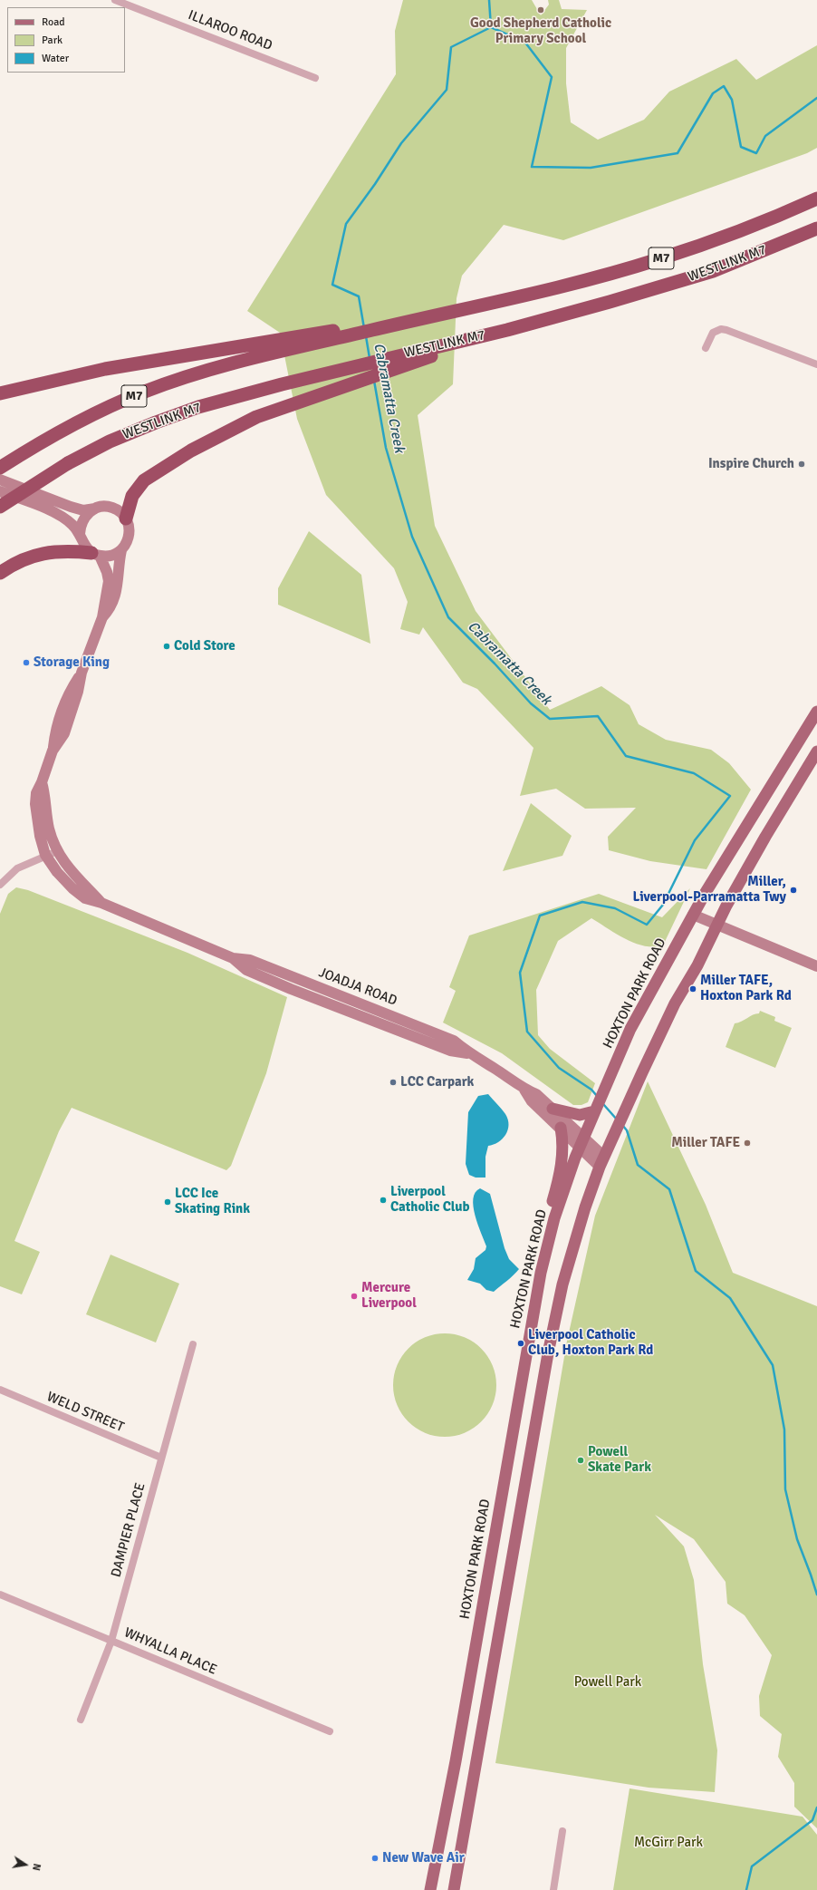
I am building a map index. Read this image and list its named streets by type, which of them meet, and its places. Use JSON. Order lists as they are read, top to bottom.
{
  "streets": {
    "highway": ["M7", "WESTLINK M7"],
    "main road": ["JOADJA ROAD", "HOXTON PARK ROAD"],
    "street": [
      "ILLAROO ROAD",
      "WELD STREET",
      "DAMPIER PLACE",
      "WHYALLA PLACE"
    ]
  },
  "crossings": [
    ["JOADJA ROAD", "HOXTON PARK ROAD"],
    ["WELD STREET", "DAMPIER PLACE"],
    ["DAMPIER PLACE", "WHYALLA PLACE"]
  ],
  "water": ["Cabramatta Creek"],
  "parks": ["Powell Park", "McGirr Park"],
  "places": [
    "Good Shepherd Catholic Primary School",
    "Inspire Church",
    "Cold Store",
    "Storage King",
    "Miller, Liverpool-Parramatta Twy",
    "Miller TAFE, Hoxton Park Rd",
    "LCC Carpark",
    "Miller TAFE",
    "Liverpool Catholic Club",
    "LCC Ice Skating Rink",
    "Mercure Liverpool",
    "Liverpool Catholic Club, Hoxton Park Rd",
    "Powell Skate Park",
    "New Wave Air"
  ],
  "legend": ["Road", "Park", "Water"],
  "north": "right"
}
